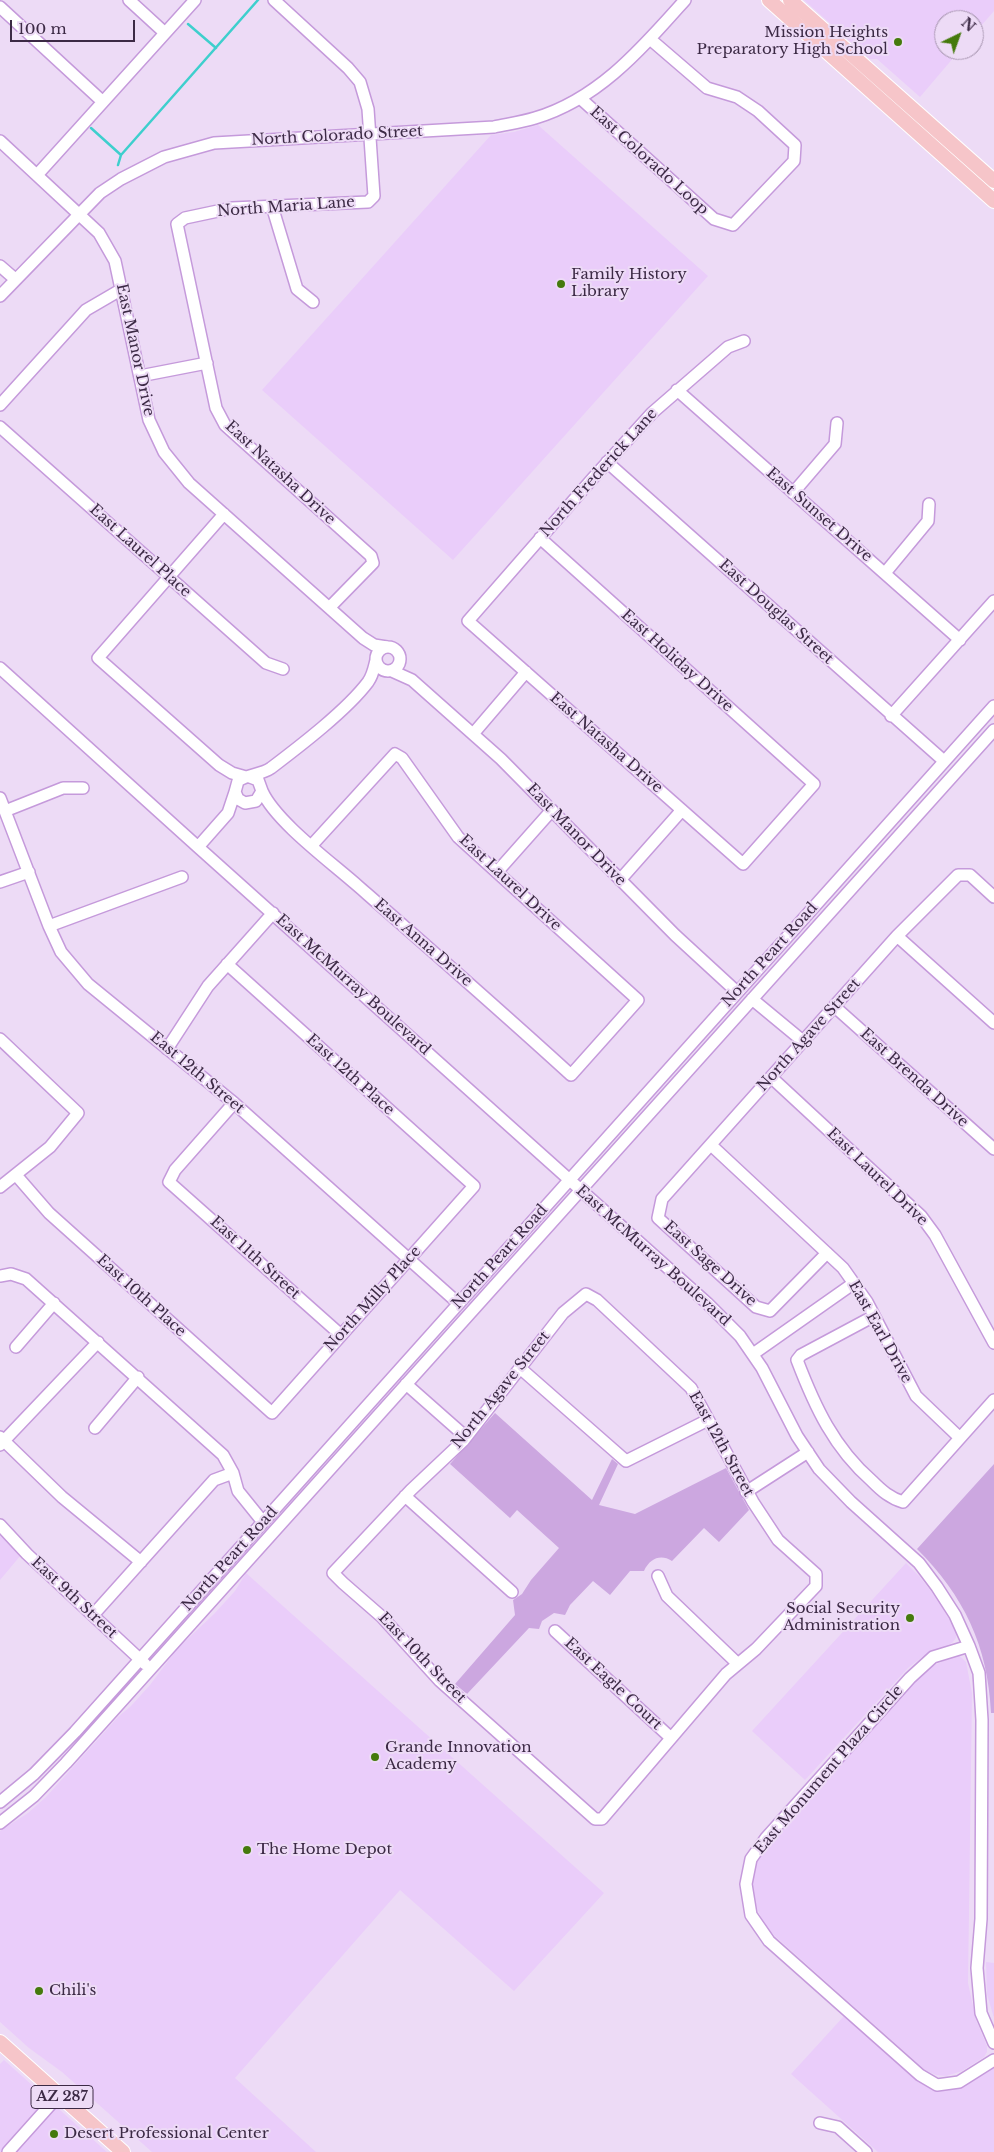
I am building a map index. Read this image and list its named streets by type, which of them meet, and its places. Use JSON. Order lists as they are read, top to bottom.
{
  "streets": {
    "main road": ["AZ 287"],
    "street": [
      "North Colorado Street",
      "East Colorado Loop",
      "North Maria Lane",
      "East Manor Drive",
      "East Natasha Drive",
      "North Frederick Lane",
      "East Sunset Drive",
      "East Laurel Place",
      "East Douglas Street",
      "East Holiday Drive",
      "East Laurel Drive",
      "East Anna Drive",
      "North Peart Road",
      "East McMurray Boulevard",
      "North Agave Street",
      "East 12th Street",
      "East 12th Place",
      "East Brenda Drive",
      "East 11th Street",
      "East Sage Drive",
      "East 10th Place",
      "North Milly Place",
      "East Earl Drive",
      "East 9th Street",
      "East 10th Street",
      "East Eagle Court",
      "East Monument Plaza Circle"
    ]
  },
  "crossings": [
    ["North Colorado Street", "East Colorado Loop"],
    ["North Colorado Street", "North Maria Lane"],
    ["North Colorado Street", "East Manor Drive"],
    ["North Maria Lane", "East Natasha Drive"],
    ["East Manor Drive", "East Natasha Drive"],
    ["East Manor Drive", "North Peart Road"],
    ["East Natasha Drive", "North Frederick Lane"],
    ["East Natasha Drive", "East Holiday Drive"],
    ["North Frederick Lane", "East Sunset Drive"],
    ["North Frederick Lane", "East Douglas Street"],
    ["North Frederick Lane", "East Holiday Drive"],
    ["East Douglas Street", "North Peart Road"],
    ["East Laurel Drive", "East Anna Drive"],
    ["East Laurel Drive", "North Agave Street"],
    ["North Peart Road", "East McMurray Boulevard"],
    ["North Peart Road", "East 12th Street"],
    ["North Peart Road", "East 9th Street"],
    ["East McMurray Boulevard", "East Monument Plaza Circle"],
    ["North Agave Street", "East 12th Street"],
    ["North Agave Street", "East Brenda Drive"],
    ["North Agave Street", "East Sage Drive"],
    ["North Agave Street", "East Earl Drive"],
    ["North Agave Street", "East 10th Street"],
    ["East 12th Street", "East 11th Street"],
    ["East 12th Street", "North Milly Place"],
    ["East 12th Place", "North Milly Place"],
    ["East 11th Street", "North Milly Place"],
    ["East Sage Drive", "East Earl Drive"],
    ["East 10th Place", "North Milly Place"],
    ["East 10th Street", "East Eagle Court"]
  ],
  "places": [
    "Mission Heights Preparatory High School",
    "Family History Library",
    "Social Security Administration",
    "Grande Innovation Academy",
    "The Home Depot",
    "Chili's",
    "Desert Professional Center"
  ],
  "scale_bar": "100 m",
  "north": "top right"
}
